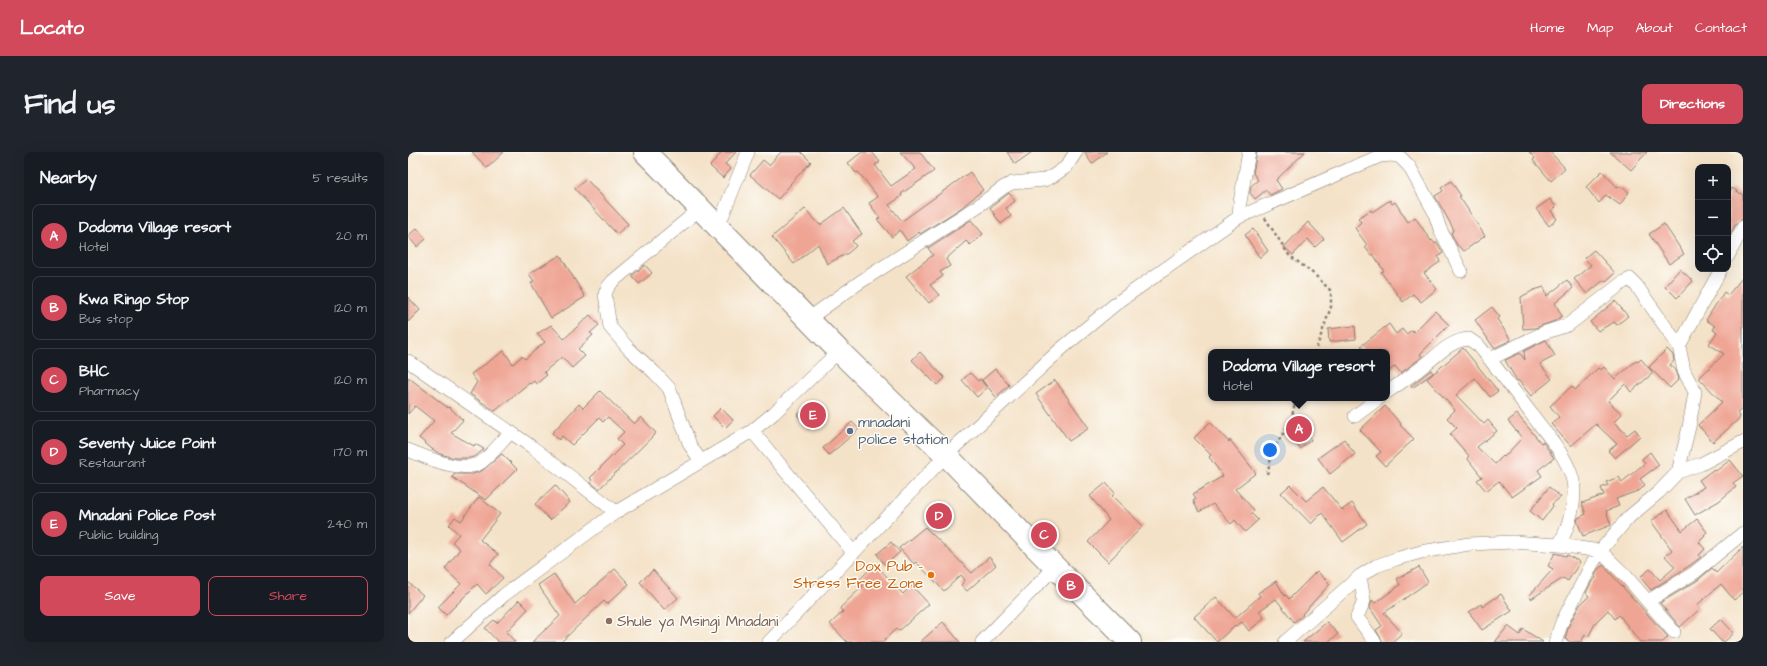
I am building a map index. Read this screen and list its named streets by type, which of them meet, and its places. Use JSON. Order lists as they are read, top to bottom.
{
  "places": ["mnadani police station", "Dox Pub - Stress Free Zone", "Shule ya Msingi Mnadani"],
  "page": {
    "header": "Locato",
    "nav": [
      "Home",
      "Map",
      "About",
      "Contact"
    ],
    "buttons": [
      "Directions",
      ["Save", "Share"]
    ],
    "title": "Find us",
    "heading": ["Nearby", "5 results"],
    "map_buttons": ["+", "−"],
    "list": [
      {
        "mark": "A",
        "name": "Dodoma Village resort",
        "note": "Hotel",
        "value": "20 m"
      },
      {
        "mark": "B",
        "name": "Kwa Ringo Stop",
        "note": "Bus stop",
        "value": "120 m"
      },
      {
        "mark": "C",
        "name": "BHC",
        "note": "Pharmacy",
        "value": "120 m"
      },
      {
        "mark": "D",
        "name": "Seventy Juice Point",
        "note": "Restaurant",
        "value": "170 m"
      },
      {
        "mark": "E",
        "name": "Mnadani Police Post",
        "note": "Public building",
        "value": "240 m"
      }
    ],
    "popup": ["Dodoma Village resort", "Hotel"],
    "pins": [
      "E",
      "A",
      "D",
      "C",
      "B"
    ]
  }
}
